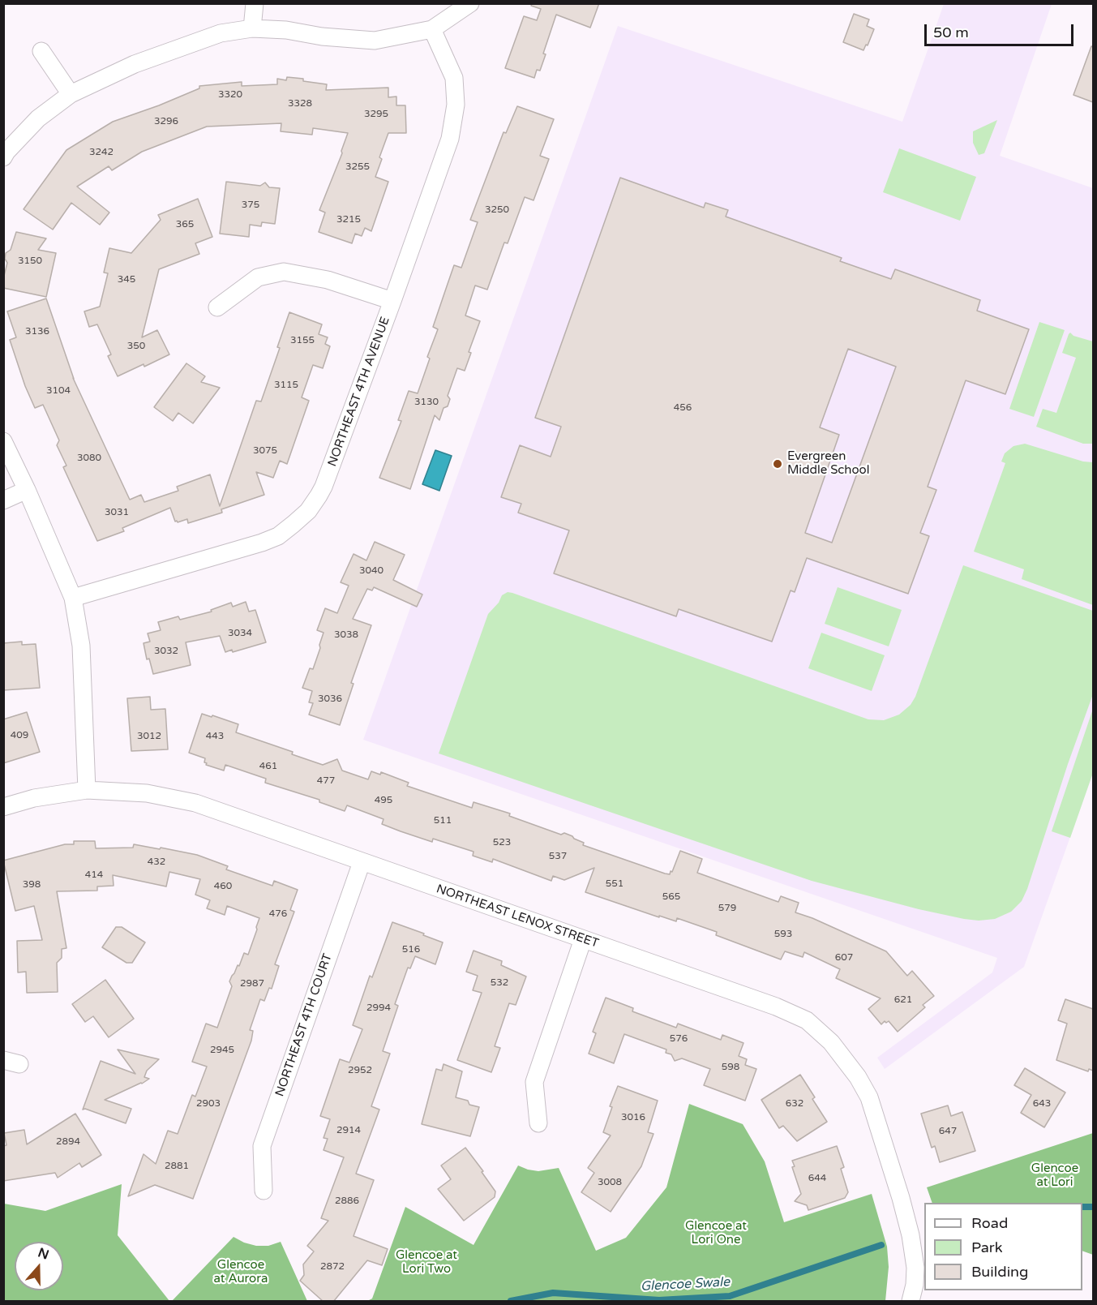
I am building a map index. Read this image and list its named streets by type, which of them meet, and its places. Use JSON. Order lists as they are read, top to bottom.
{
  "streets": {
    "street": ["NORTHEAST 4TH AVENUE", "NORTHEAST LENOX STREET", "NORTHEAST 4TH COURT"]
  },
  "crossings": [
    ["NORTHEAST LENOX STREET", "NORTHEAST 4TH COURT"]
  ],
  "water": ["Glencoe Swale"],
  "parks": [
    "Glencoe at Lori",
    "Glencoe at Lori One",
    "Glencoe at Lori Two",
    "Glencoe at Aurora"
  ],
  "places": ["Evergreen Middle School"],
  "house_numbers": [
    "3320",
    "3328",
    "3295",
    "3296",
    "3242",
    "3255",
    "375",
    "3250",
    "3215",
    "365",
    "3150",
    "345",
    "3136",
    "3155",
    "350",
    "3115",
    "3104",
    "3130",
    "456",
    "3075",
    "3080",
    "3031",
    "3040",
    "3034",
    "3038",
    "3032",
    "3036",
    "409",
    "3012",
    "443",
    "461",
    "477",
    "495",
    "511",
    "523",
    "537",
    "432",
    "414",
    "551",
    "398",
    "460",
    "565",
    "579",
    "476",
    "593",
    "516",
    "607",
    "532",
    "2987",
    "621",
    "2994",
    "576",
    "2945",
    "598",
    "2952",
    "2903",
    "632",
    "643",
    "3016",
    "2914",
    "647",
    "2894",
    "2881",
    "644",
    "3008",
    "2886",
    "2872"
  ],
  "legend": ["Road", "Park", "Building"],
  "scale_bar": "50 m",
  "north": "top"
}
